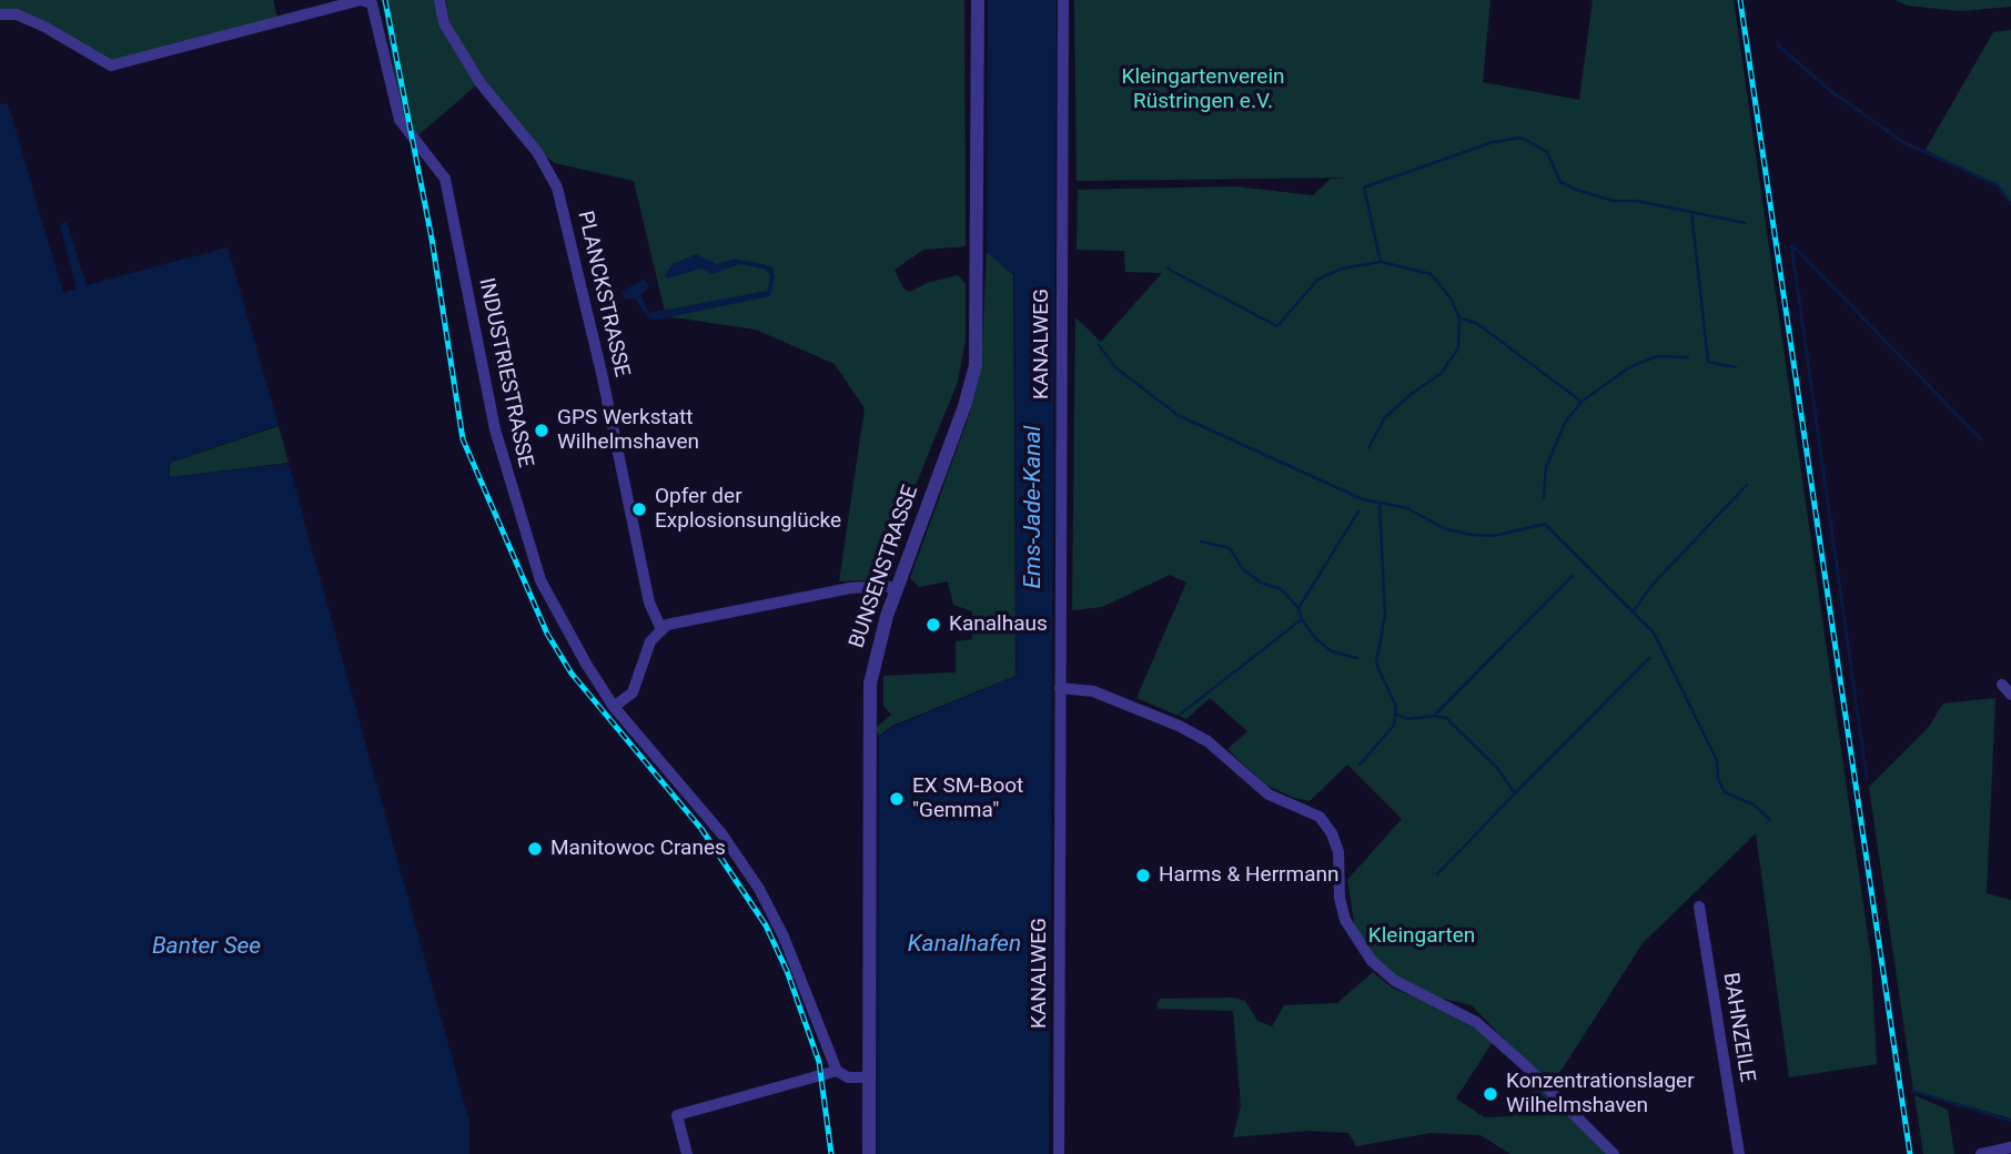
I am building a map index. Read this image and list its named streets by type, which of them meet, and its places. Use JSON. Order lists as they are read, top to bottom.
{
  "streets": {
    "street": [
      "PLANCKSTRASSE",
      "KANALWEG",
      "INDUSTRIESTRASSE",
      "BUNSENSTRASSE",
      "BAHNZEILE"
    ]
  },
  "water": ["Ems-Jade-Kanal", "Kanalhafen", "Banter See"],
  "parks": ["Kleingartenverein Rüstringen e.V.", "Kleingarten"],
  "places": [
    "GPS Werkstatt Wilhelmshaven",
    "Opfer der Explosionsunglücke",
    "Kanalhaus",
    "EX SM-Boot \"Gemma\"",
    "Manitowoc Cranes",
    "Harms & Herrmann",
    "Konzentrationslager Wilhelmshaven"
  ]
}
